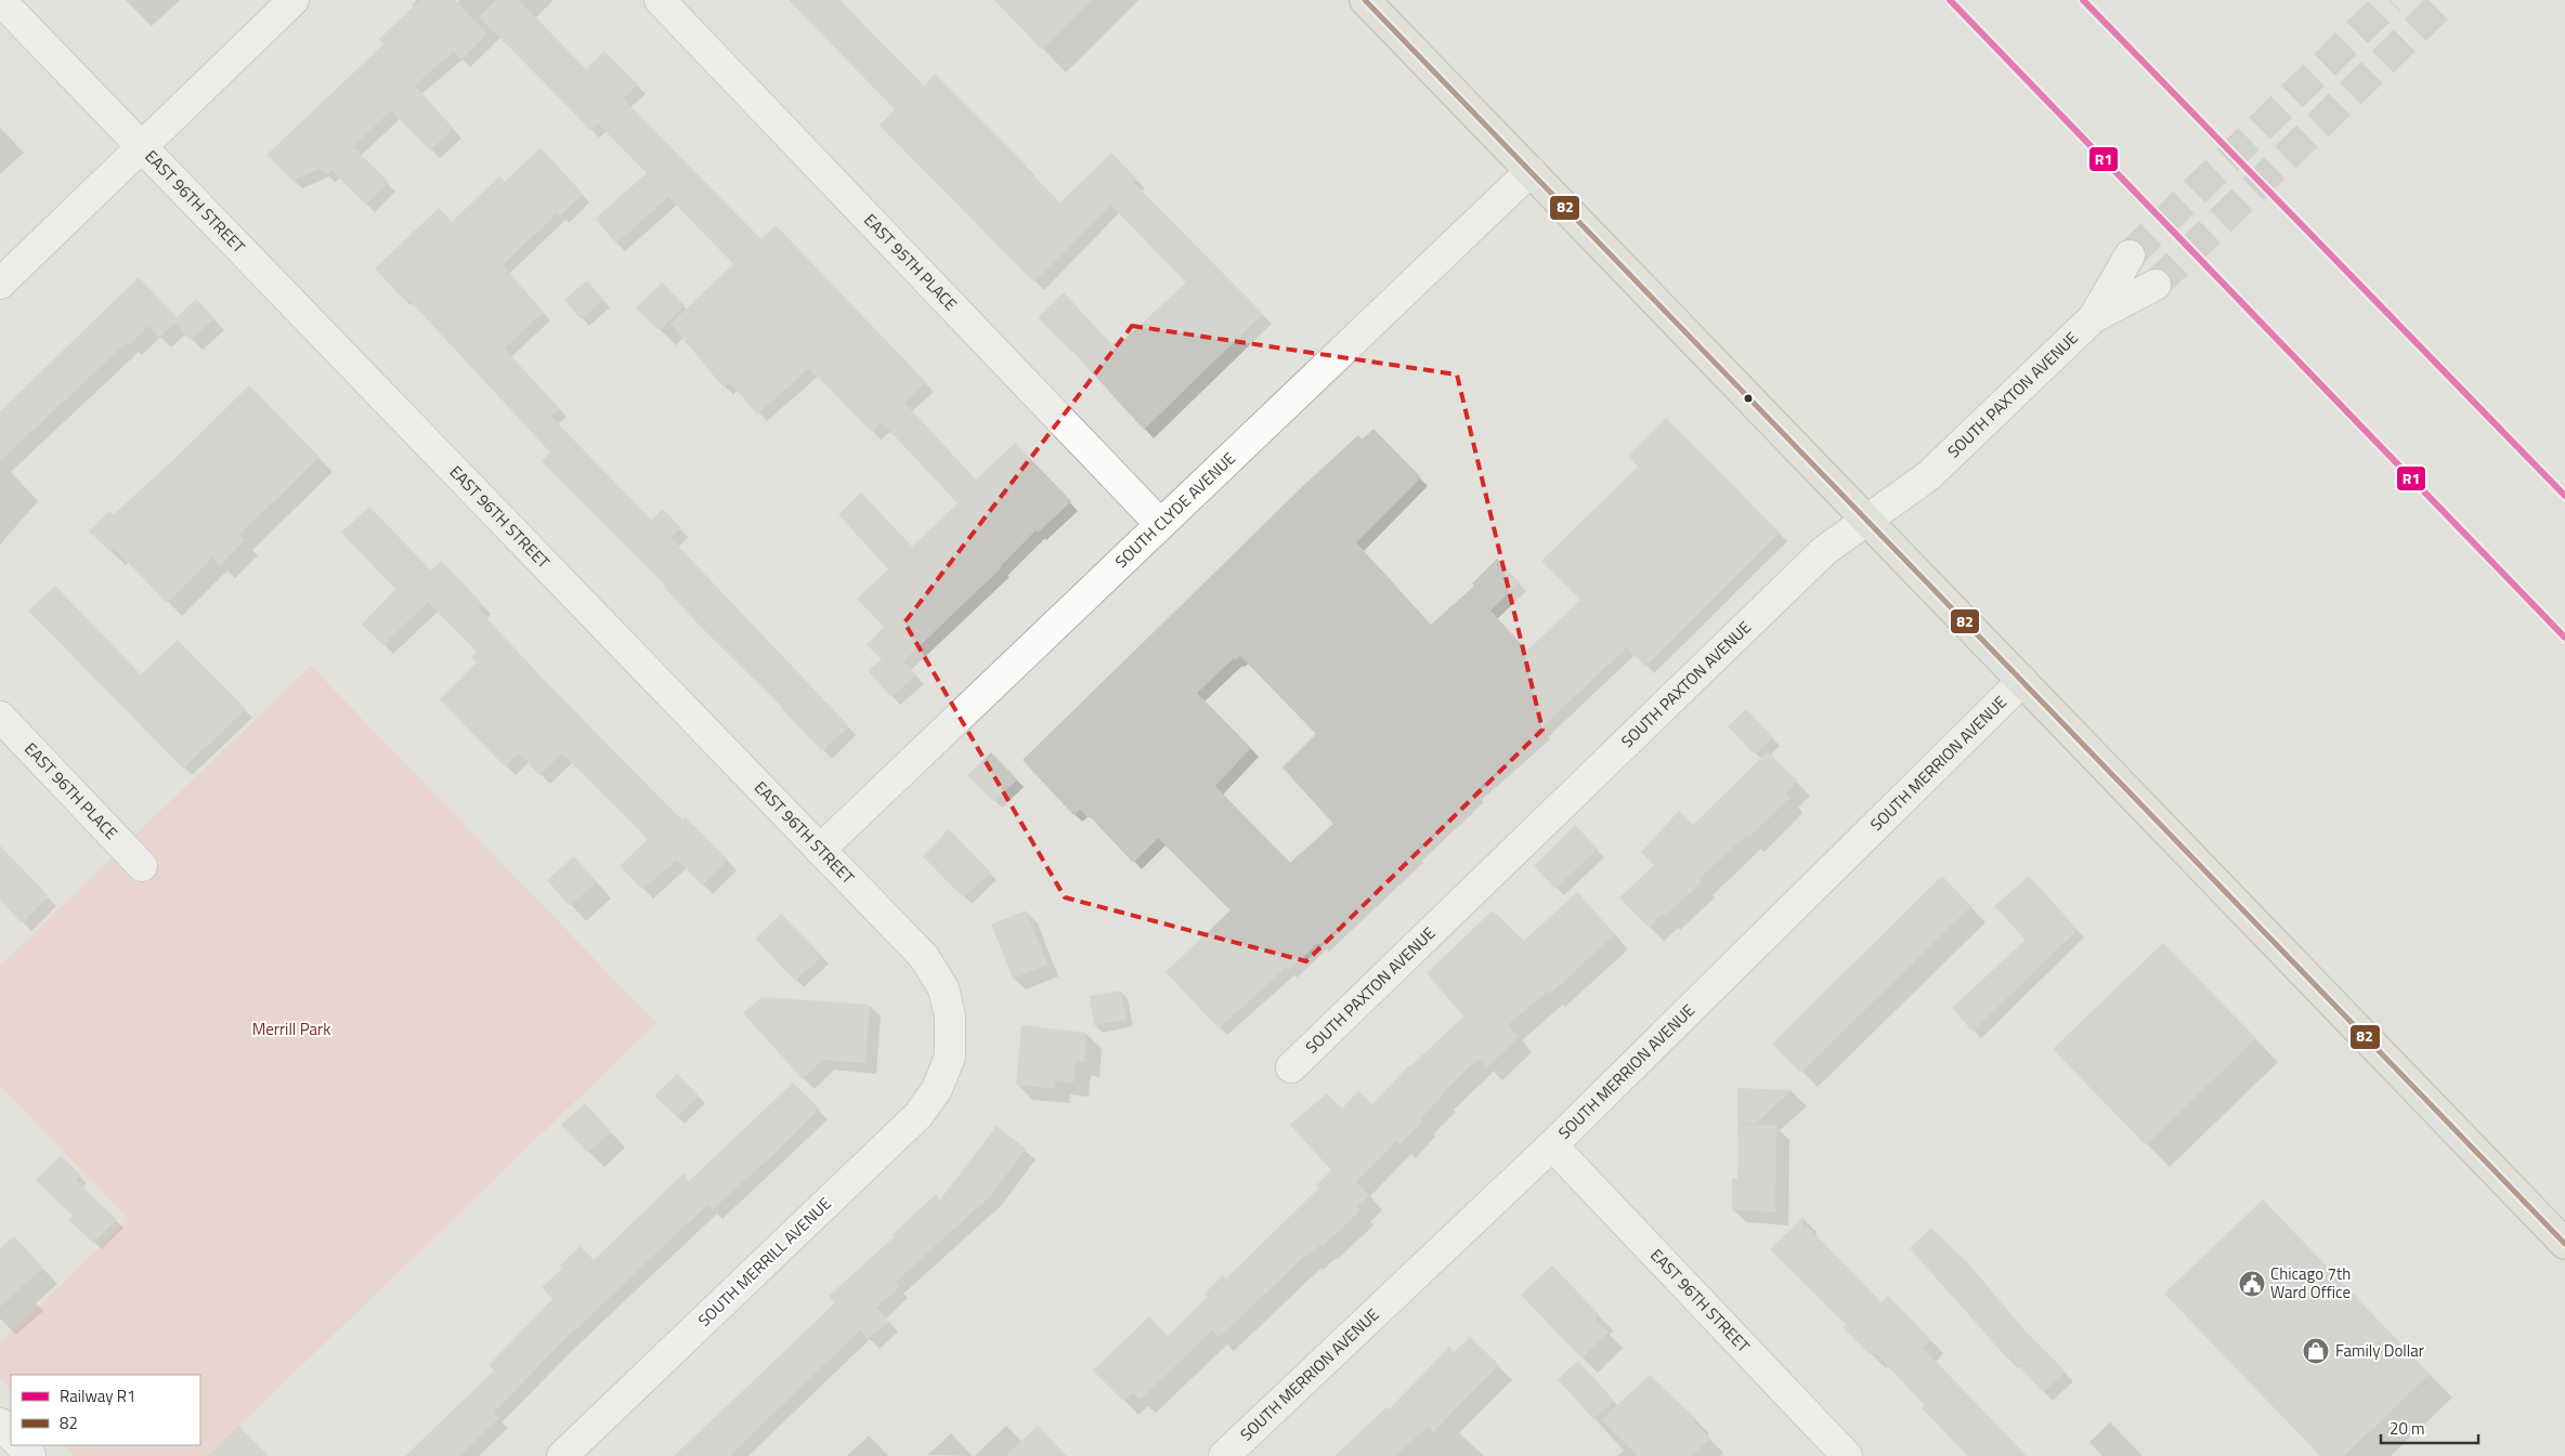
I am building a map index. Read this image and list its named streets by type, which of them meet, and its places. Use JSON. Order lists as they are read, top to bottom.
{
  "streets": {
    "street": [
      "EAST 96TH STREET",
      "EAST 95TH PLACE",
      "SOUTH PAXTON AVENUE",
      "SOUTH CLYDE AVENUE",
      "SOUTH MERRION AVENUE",
      "EAST 96TH PLACE",
      "SOUTH MERRILL AVENUE"
    ]
  },
  "crossings": [
    ["EAST 96TH STREET", "SOUTH CLYDE AVENUE"],
    ["EAST 96TH STREET", "SOUTH MERRION AVENUE"],
    ["EAST 96TH STREET", "SOUTH MERRILL AVENUE"],
    ["EAST 95TH PLACE", "SOUTH CLYDE AVENUE"]
  ],
  "parks": ["Merrill Park"],
  "places": {
    "public building": ["Chicago 7th Ward Office"],
    "shop": ["Family Dollar"]
  },
  "lines": ["rail line R1", "transit line 82"],
  "legend": ["Railway R1", "82"],
  "scale_bar": "20 m"
}
